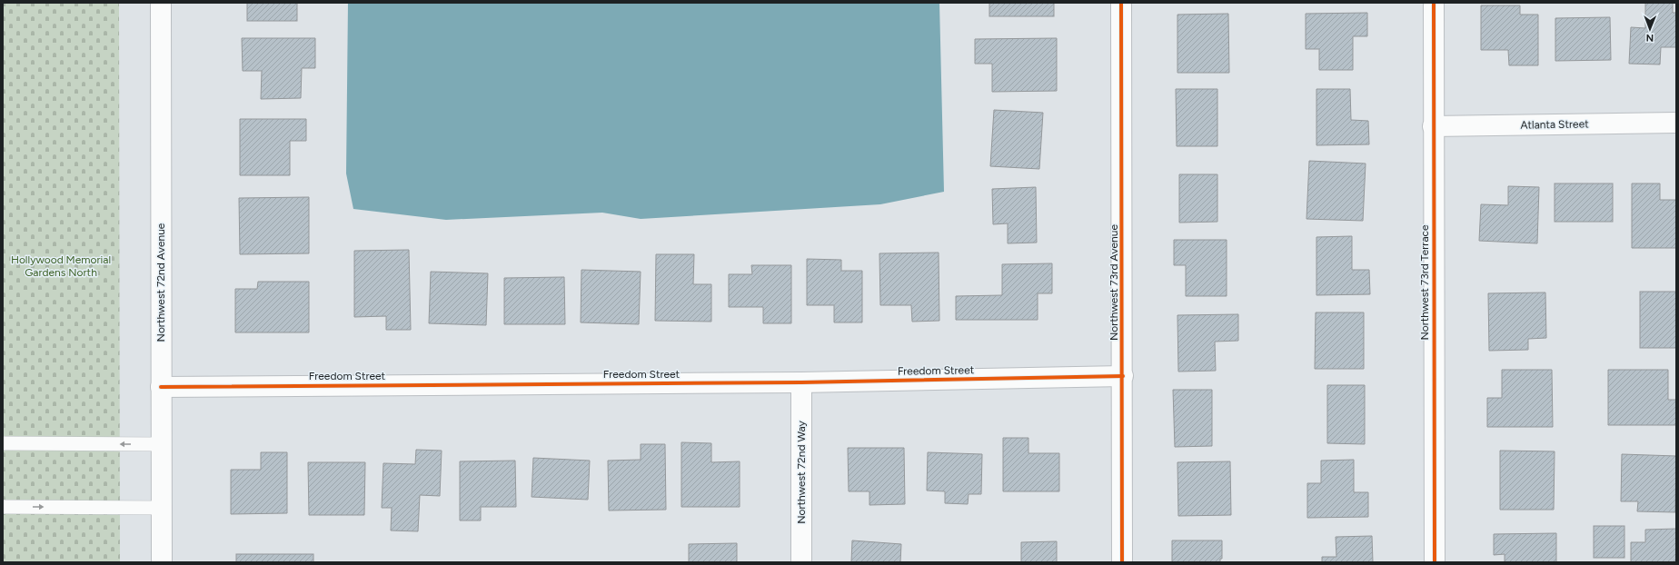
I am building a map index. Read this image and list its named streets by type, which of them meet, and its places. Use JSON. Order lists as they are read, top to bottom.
{
  "streets": {
    "street": [
      "Atlanta Street",
      "Northwest 72nd Avenue",
      "Northwest 73rd Avenue",
      "Northwest 73rd Terrace",
      "Freedom Street",
      "Northwest 72nd Way"
    ]
  },
  "crossings": [
    ["Atlanta Street", "Northwest 73rd Terrace"],
    ["Northwest 72nd Avenue", "Freedom Street"],
    ["Northwest 73rd Avenue", "Freedom Street"],
    ["Freedom Street", "Northwest 72nd Way"]
  ],
  "parks": ["Hollywood Memorial Gardens North"],
  "north": "bottom"
}
